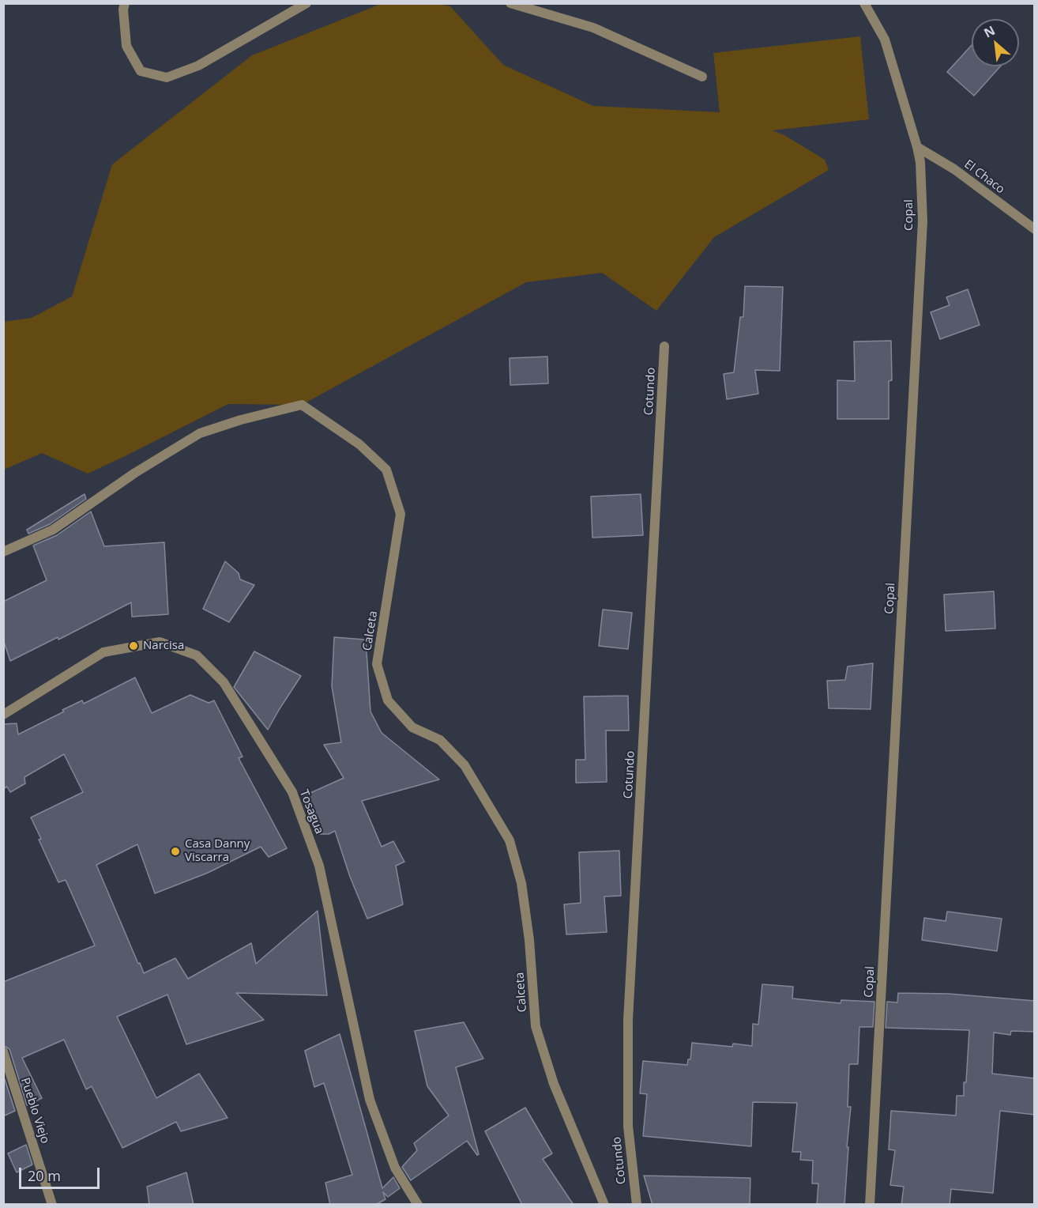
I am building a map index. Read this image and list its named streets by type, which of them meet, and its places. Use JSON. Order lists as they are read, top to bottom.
{
  "streets": {
    "street": [
      "El Chaco",
      "Copal",
      "Cotundo",
      "Calceta",
      "Tosagua",
      "Pueblo Viejo"
    ]
  },
  "crossings": [
    ["El Chaco", "Copal"]
  ],
  "places": ["Narcisa", "Casa Danny Viscarra"],
  "scale_bar": "20 m",
  "north": "top left"
}
